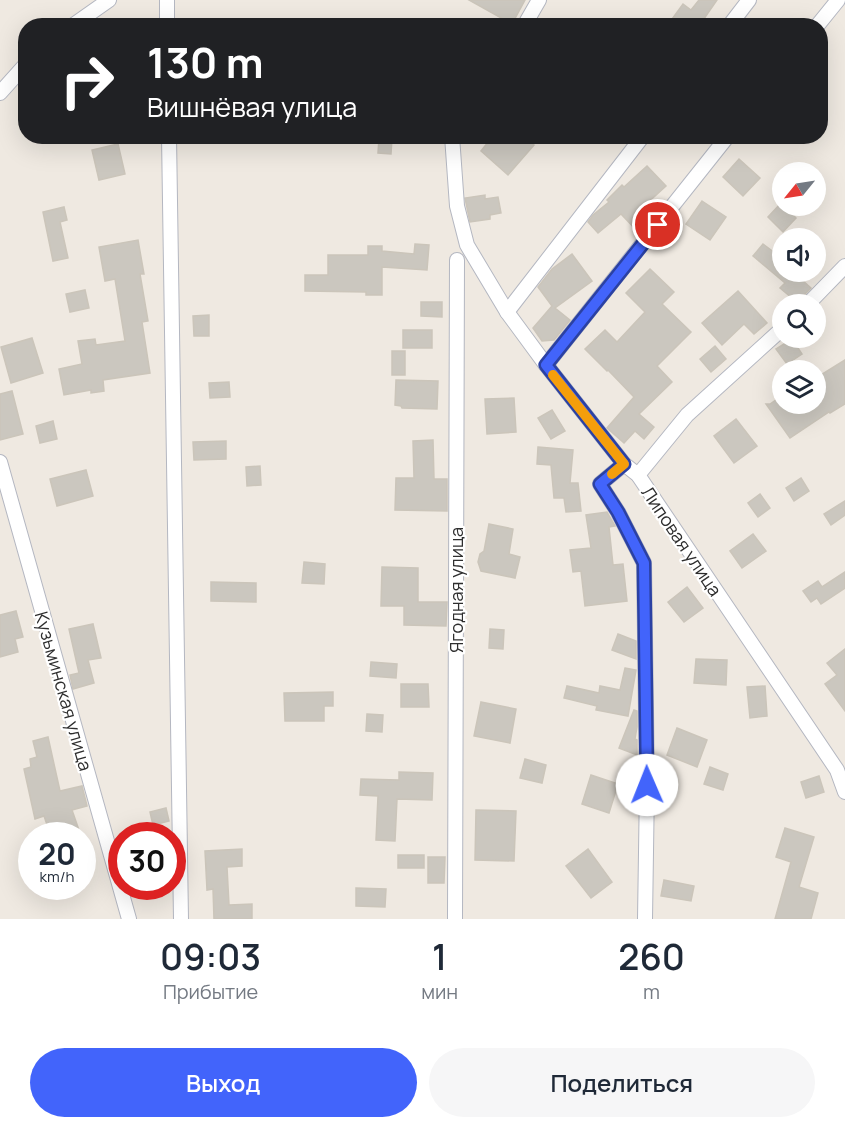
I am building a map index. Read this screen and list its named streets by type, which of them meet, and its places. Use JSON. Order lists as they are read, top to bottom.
{
  "streets": {
    "street": ["Липовая улица", "Ягодная улица", "Кузьминская улица"]
  },
  "north": "bottom left",
  "page": {
    "turn": ["130 m", "Вишнёвая улица"],
    "speed": "20 km/h",
    "limit": "30",
    "eta": [
      "09:03",
      "Прибытие",
      "1",
      "мин",
      "260",
      "m"
    ],
    "buttons": ["Выход", "Поделиться"]
  }
}
